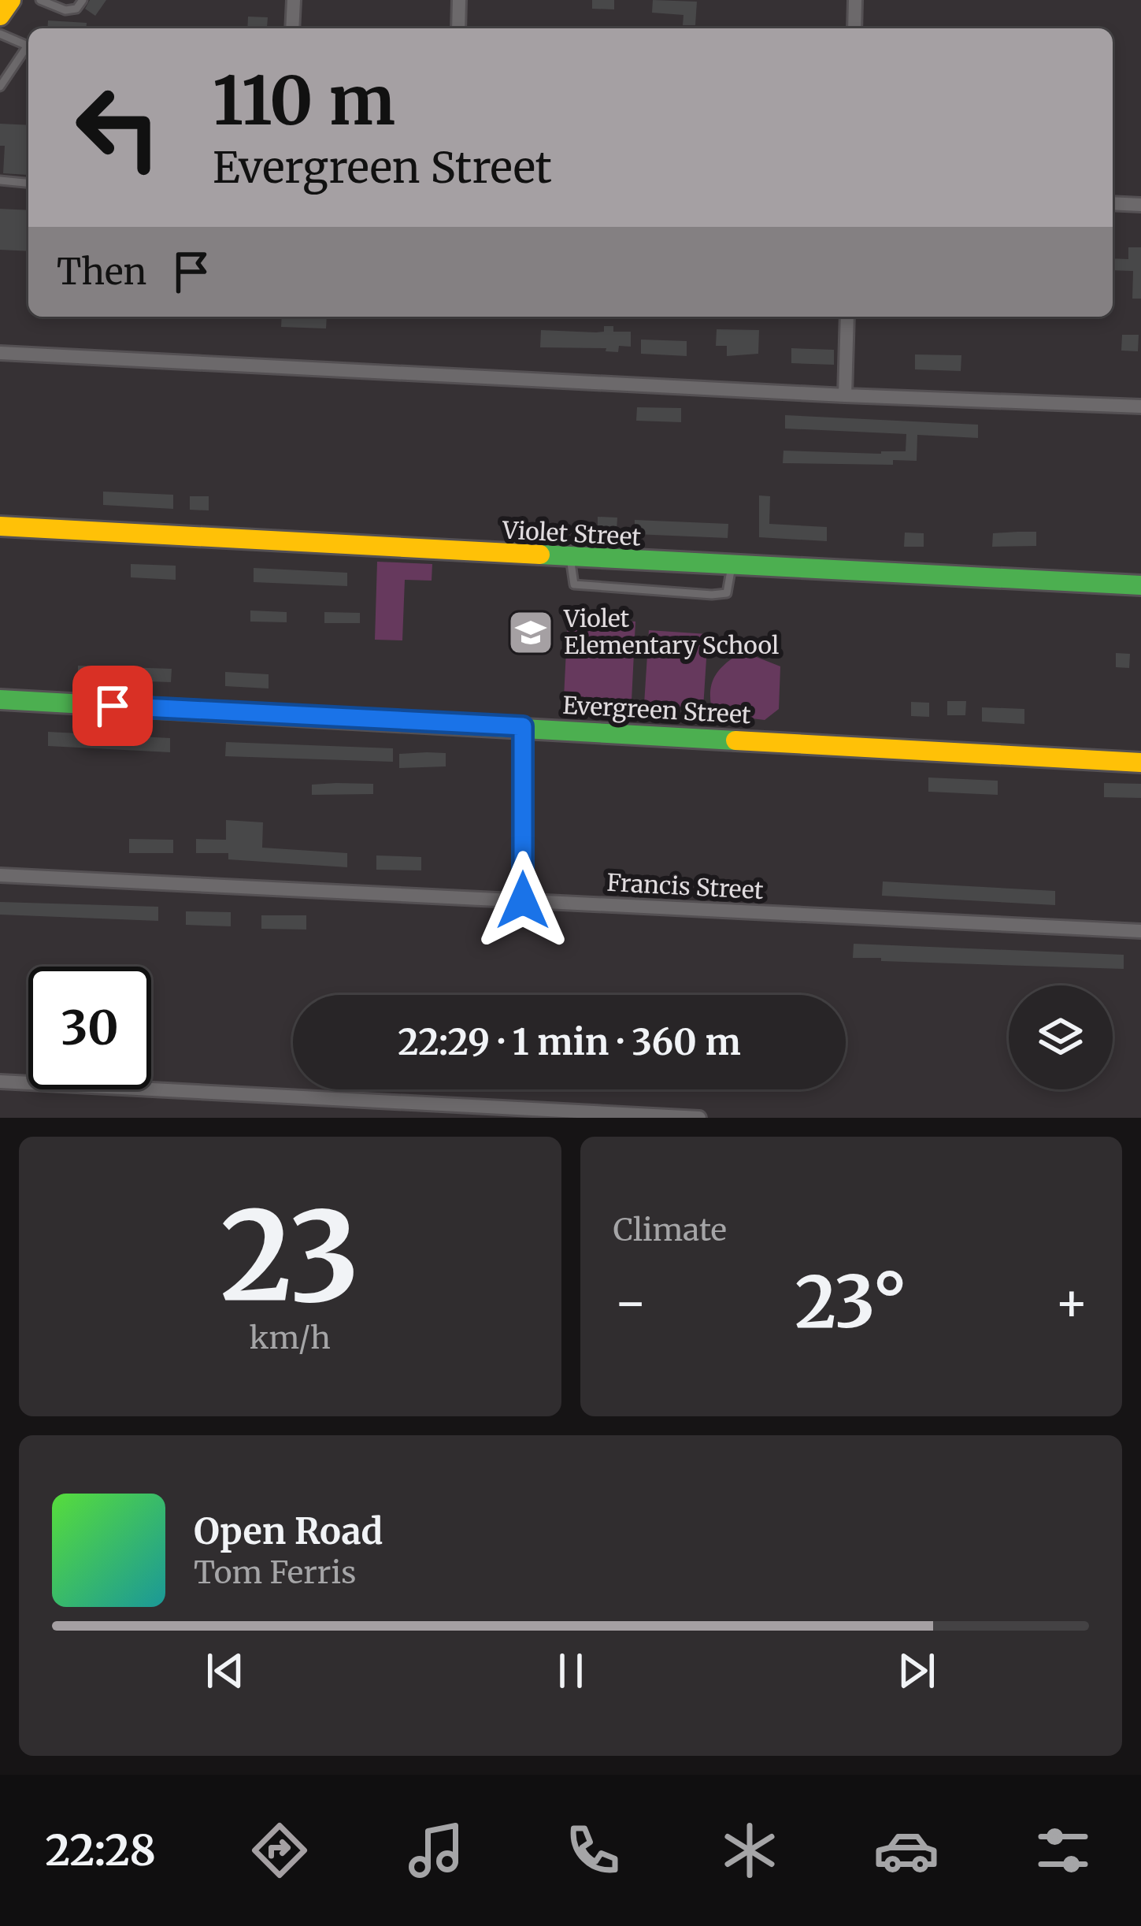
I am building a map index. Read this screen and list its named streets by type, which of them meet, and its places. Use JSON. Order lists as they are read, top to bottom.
{
  "streets": {
    "street": ["Violet Street", "Evergreen Street", "Francis Street"]
  },
  "places": {
    "school or university": ["Violet Elementary School"]
  },
  "page": {
    "turn": ["110 m", "Evergreen Street"],
    "then": "Then",
    "limit": "30",
    "trip": "22:29 · 1 min · 360 m",
    "tile": [
      ["23", "km/h"],
      "Climate"
    ],
    "heat": ["−", "23°", "+"],
    "song": ["Open Road", "Tom Ferris"],
    "tabs": "22:28"
  }
}
